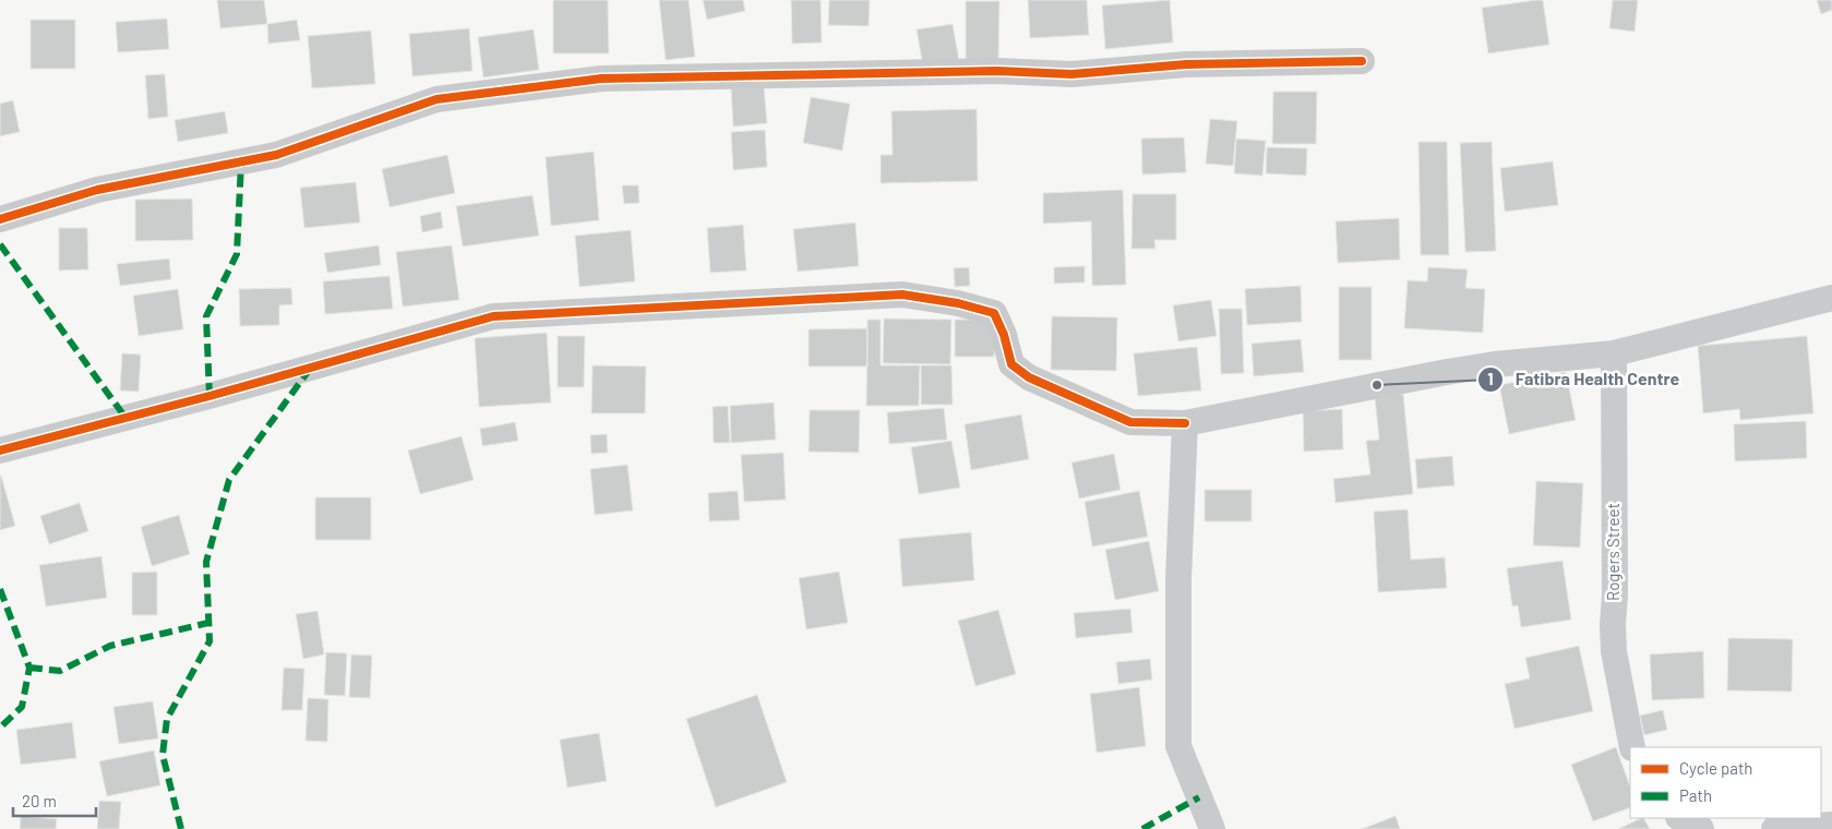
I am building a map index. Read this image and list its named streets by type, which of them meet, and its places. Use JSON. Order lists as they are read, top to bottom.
{
  "streets": {
    "street": ["Rogers Street"]
  },
  "places": ["Fatibra Health Centre"],
  "legend": ["Cycle path", "Path"],
  "scale_bar": "20 m"
}
